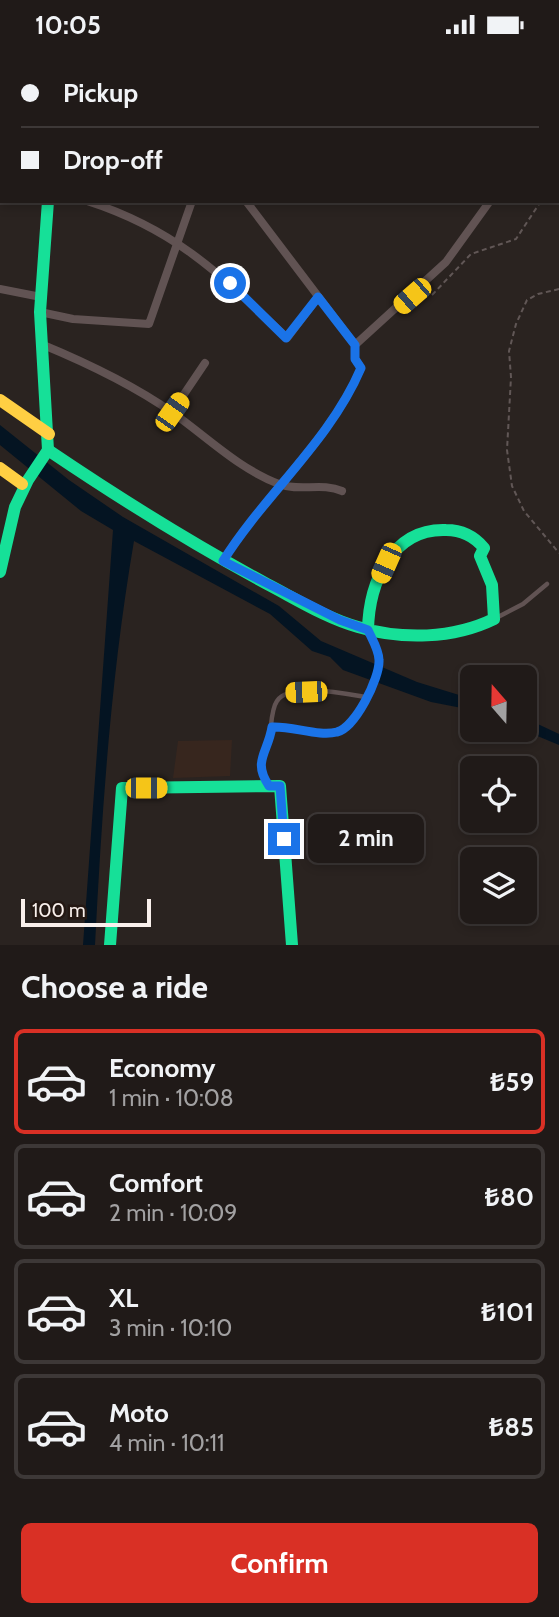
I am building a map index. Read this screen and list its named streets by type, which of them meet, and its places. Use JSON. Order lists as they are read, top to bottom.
{
  "scale_bar": "100 m",
  "north": "top",
  "page": {
    "status": "10:05",
    "banner": ["Pickup", "Drop-off"],
    "bubble": "2 min",
    "scale": "100 m",
    "heading": "Choose a ride",
    "list": [
      {
        "name": "Economy",
        "note": "1 min · 10:08",
        "value": "₺59"
      },
      {
        "name": "Comfort",
        "note": "2 min · 10:09",
        "value": "₺80"
      },
      {
        "name": "XL",
        "note": "3 min · 10:10",
        "value": "₺101"
      },
      {
        "name": "Moto",
        "note": "4 min · 10:11",
        "value": "₺85"
      }
    ],
    "buttons": "Confirm"
  }
}
